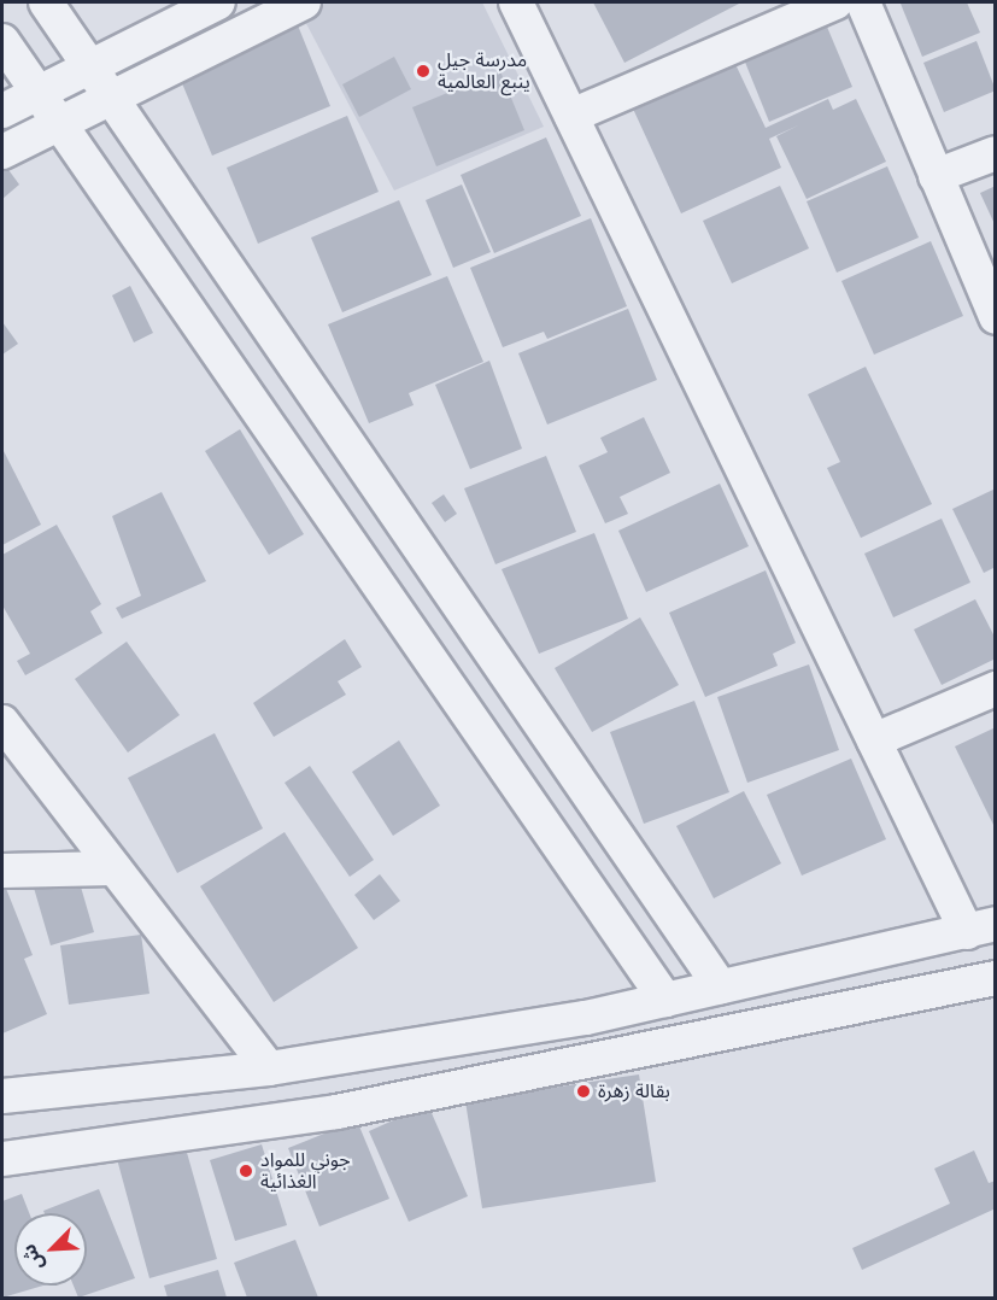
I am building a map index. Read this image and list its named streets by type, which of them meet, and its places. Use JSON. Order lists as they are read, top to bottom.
{
  "places": ["مدرسة جيل ينبع العالمية", "بقالة زهرة", "جوني للمواد الغذائية"],
  "north": "bottom left"
}
